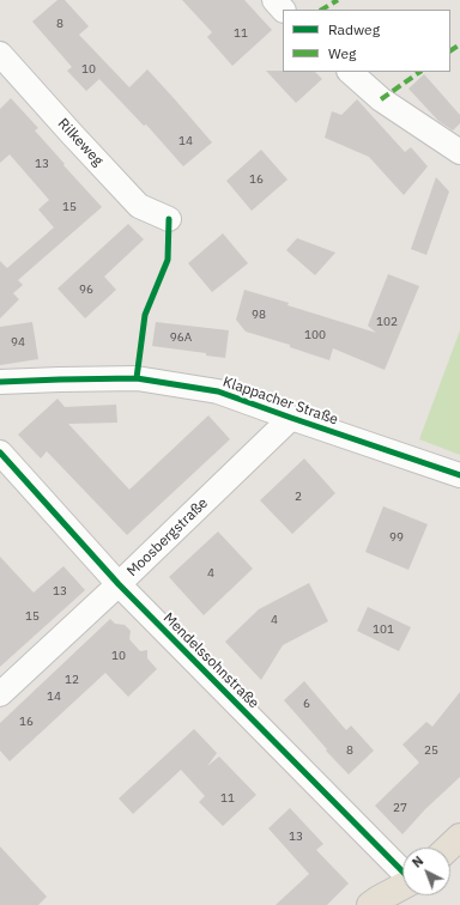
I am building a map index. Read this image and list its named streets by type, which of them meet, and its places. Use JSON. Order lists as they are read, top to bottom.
{
  "streets": {
    "street": [
      "Rilkeweg",
      "Klappacher Straße",
      "Moosbergstraße",
      "Mendelssohnstraße"
    ]
  },
  "crossings": [
    ["Klappacher Straße", "Moosbergstraße"],
    ["Moosbergstraße", "Mendelssohnstraße"]
  ],
  "house_numbers": [
    "8",
    "11",
    "10",
    "14",
    "13",
    "16",
    "15",
    "96",
    "98",
    "102",
    "100",
    "96A",
    "94",
    "2",
    "99",
    "4",
    "13",
    "15",
    "4",
    "101",
    "10",
    "12",
    "14",
    "6",
    "16",
    "8",
    "25",
    "11",
    "27",
    "13"
  ],
  "legend": ["Radweg", "Weg"],
  "north": "top left"
}
